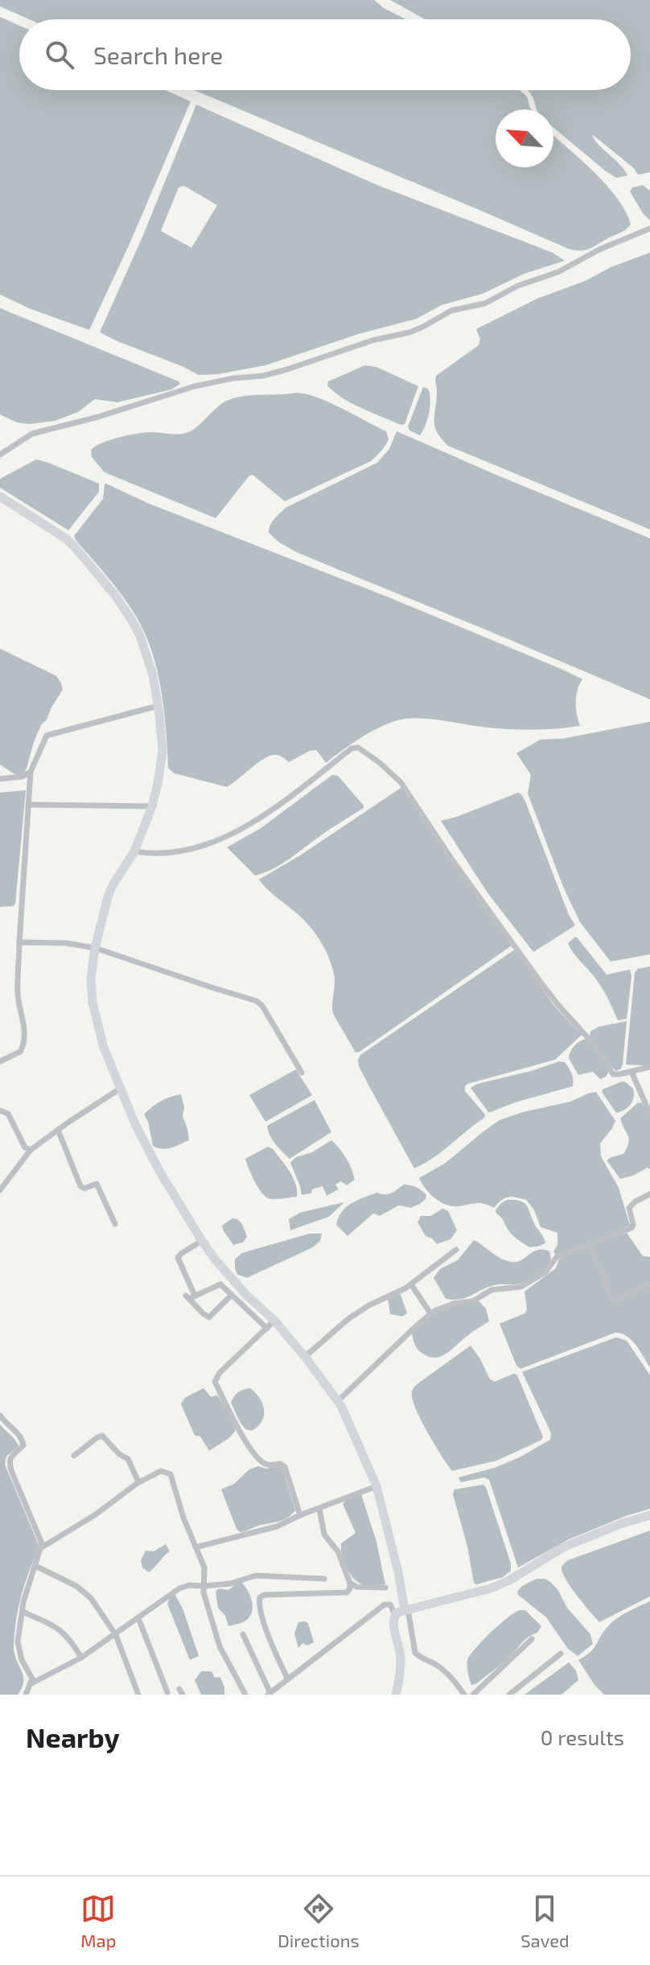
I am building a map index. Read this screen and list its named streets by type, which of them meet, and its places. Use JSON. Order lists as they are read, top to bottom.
{
  "north": "top left",
  "page": {
    "search": "Search here",
    "heading": ["Nearby", "0 results"],
    "nav": ["Map", "Directions", "Saved"]
  }
}
